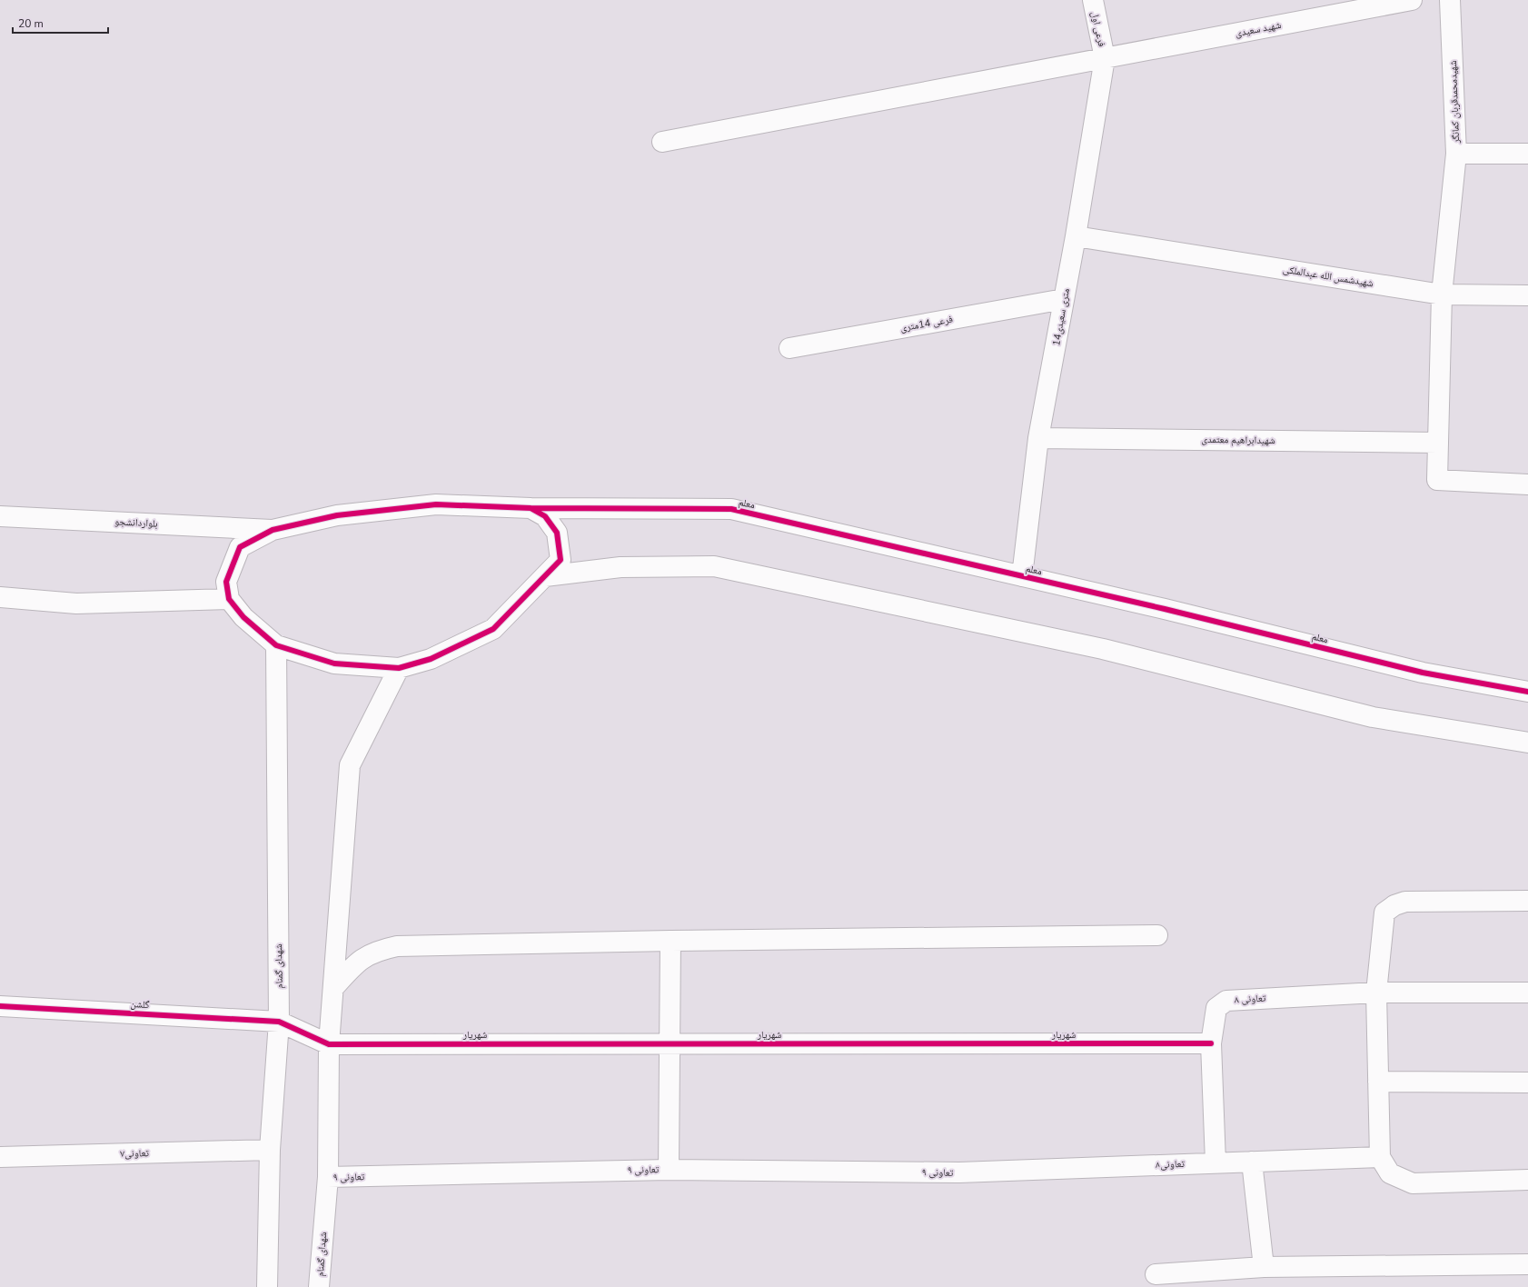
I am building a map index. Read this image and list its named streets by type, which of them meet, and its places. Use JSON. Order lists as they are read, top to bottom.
{
  "streets": {
    "street": [
      "فرعی اول",
      "شهید سعیدی",
      "شهیدمحمدقربان کمانگر",
      "شهیدشمس الله عبدالملکی",
      "14متری سعیدی",
      "فرعی 14متری",
      "شهیدابراهیم معتمدی",
      "معلم",
      "بلواردانشجو",
      "شهدای گمنام",
      "تعاونی ۸",
      "گلشن",
      "شهریار",
      "تعاونی۷",
      "تعاونی۸",
      "تعاونی ۹"
    ]
  },
  "crossings": [
    ["فرعی اول", "شهید سعیدی"],
    ["فرعی اول", "14متری سعیدی"],
    ["شهید سعیدی", "14متری سعیدی"],
    ["شهیدشمس الله عبدالملکی", "14متری سعیدی"],
    ["14متری سعیدی", "فرعی 14متری"],
    ["14متری سعیدی", "شهیدابراهیم معتمدی"],
    ["14متری سعیدی", "معلم"],
    ["معلم", "بلواردانشجو"],
    ["شهدای گمنام", "گلشن"],
    ["شهدای گمنام", "شهریار"],
    ["شهدای گمنام", "تعاونی۷"],
    ["شهدای گمنام", "تعاونی ۹"],
    ["تعاونی ۸", "شهریار"],
    ["تعاونی ۸", "تعاونی۸"],
    ["تعاونی۸", "تعاونی ۹"]
  ],
  "scale_bar": "20 m"
}
